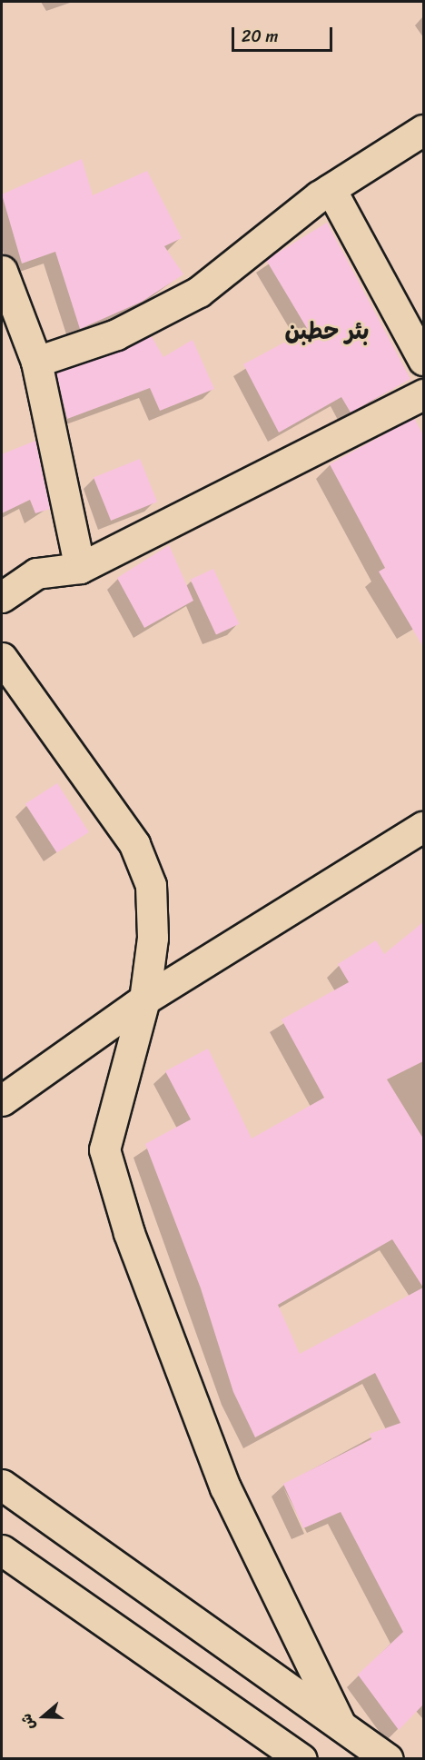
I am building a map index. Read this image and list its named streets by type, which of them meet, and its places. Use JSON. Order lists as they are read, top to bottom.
{
  "districts": ["بئر حطبن"],
  "scale_bar": "20 m",
  "north": "left"
}
